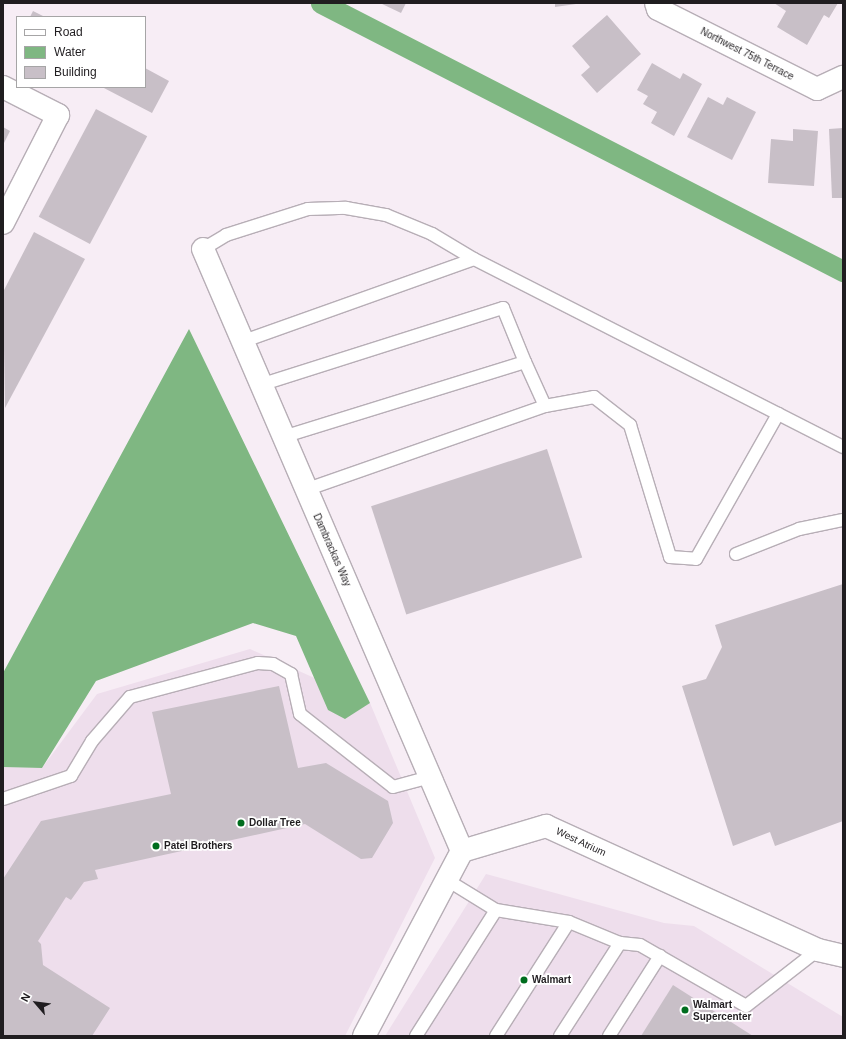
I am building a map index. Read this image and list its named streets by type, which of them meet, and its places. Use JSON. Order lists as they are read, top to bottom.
{
  "streets": {
    "street": ["Northwest 75th Terrace", "Dambrackas Way", "West Atrium"]
  },
  "crossings": [
    ["Dambrackas Way", "West Atrium"]
  ],
  "places": [
    "Dollar Tree",
    "Patel Brothers",
    "Walmart",
    "Walmart Supercenter"
  ],
  "legend": ["Road", "Water", "Building"],
  "north": "top left"
}
